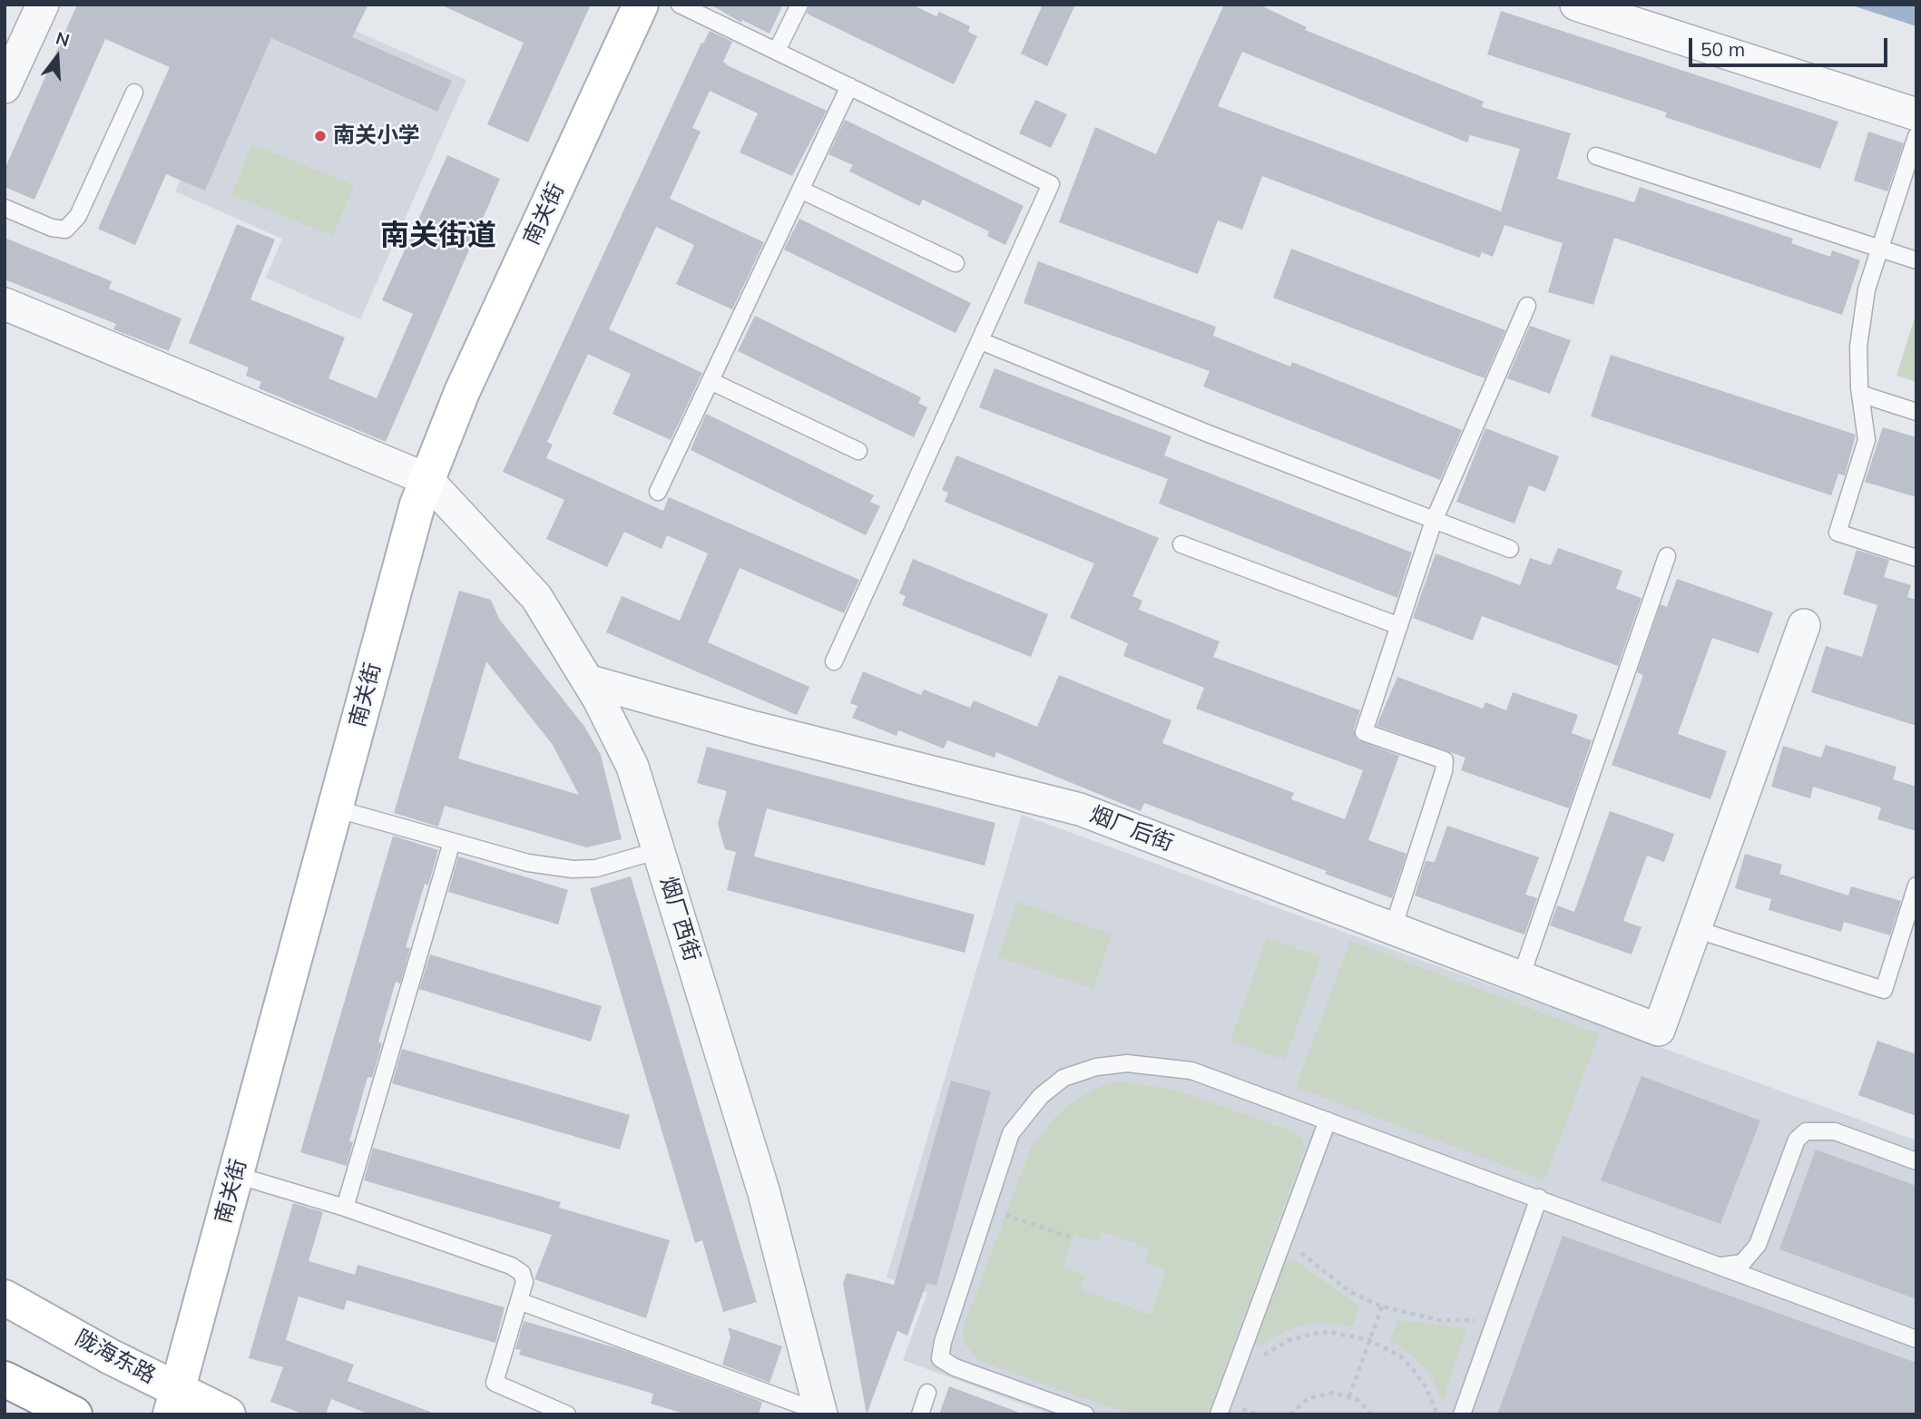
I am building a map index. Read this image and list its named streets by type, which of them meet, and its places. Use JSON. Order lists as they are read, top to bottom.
{
  "streets": {
    "main road": ["南关街", "陇海东路"],
    "street": ["烟厂后街", "烟厂西街"]
  },
  "crossings": [
    ["南关街", "烟厂西街"],
    ["南关街", "陇海东路"],
    ["烟厂后街", "烟厂西街"]
  ],
  "districts": ["南关街道"],
  "places": ["南关小学"],
  "scale_bar": "50 m",
  "north": "top"
}
